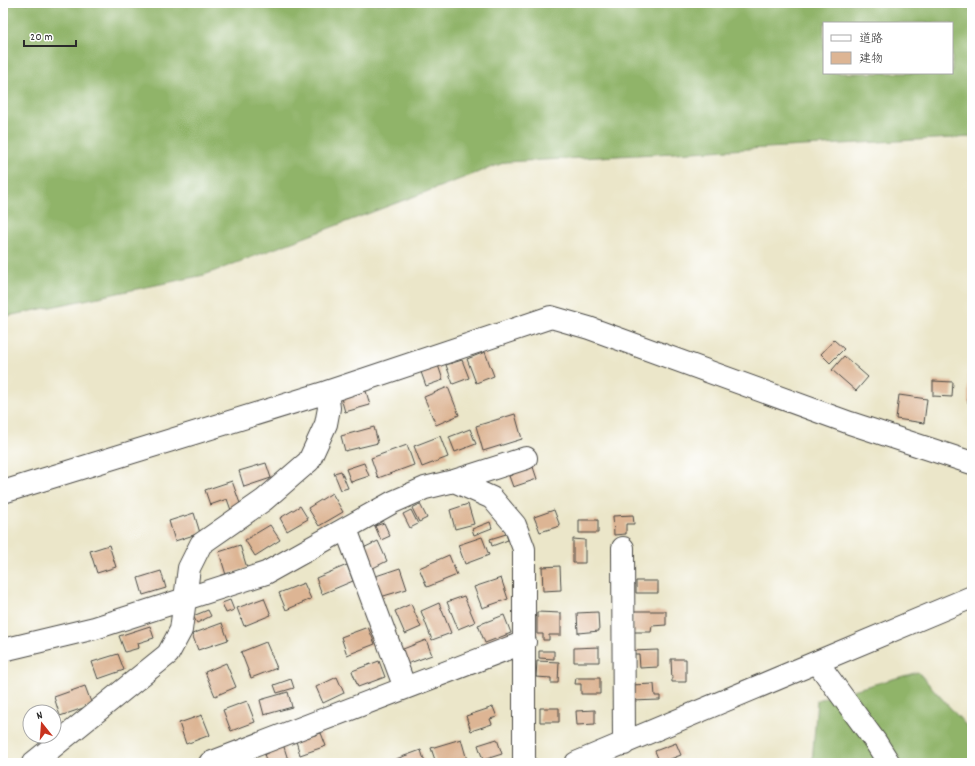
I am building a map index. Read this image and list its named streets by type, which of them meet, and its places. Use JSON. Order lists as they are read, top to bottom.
{
  "legend": ["道路", "建物"],
  "scale_bar": "20 m",
  "north": "top"
}
